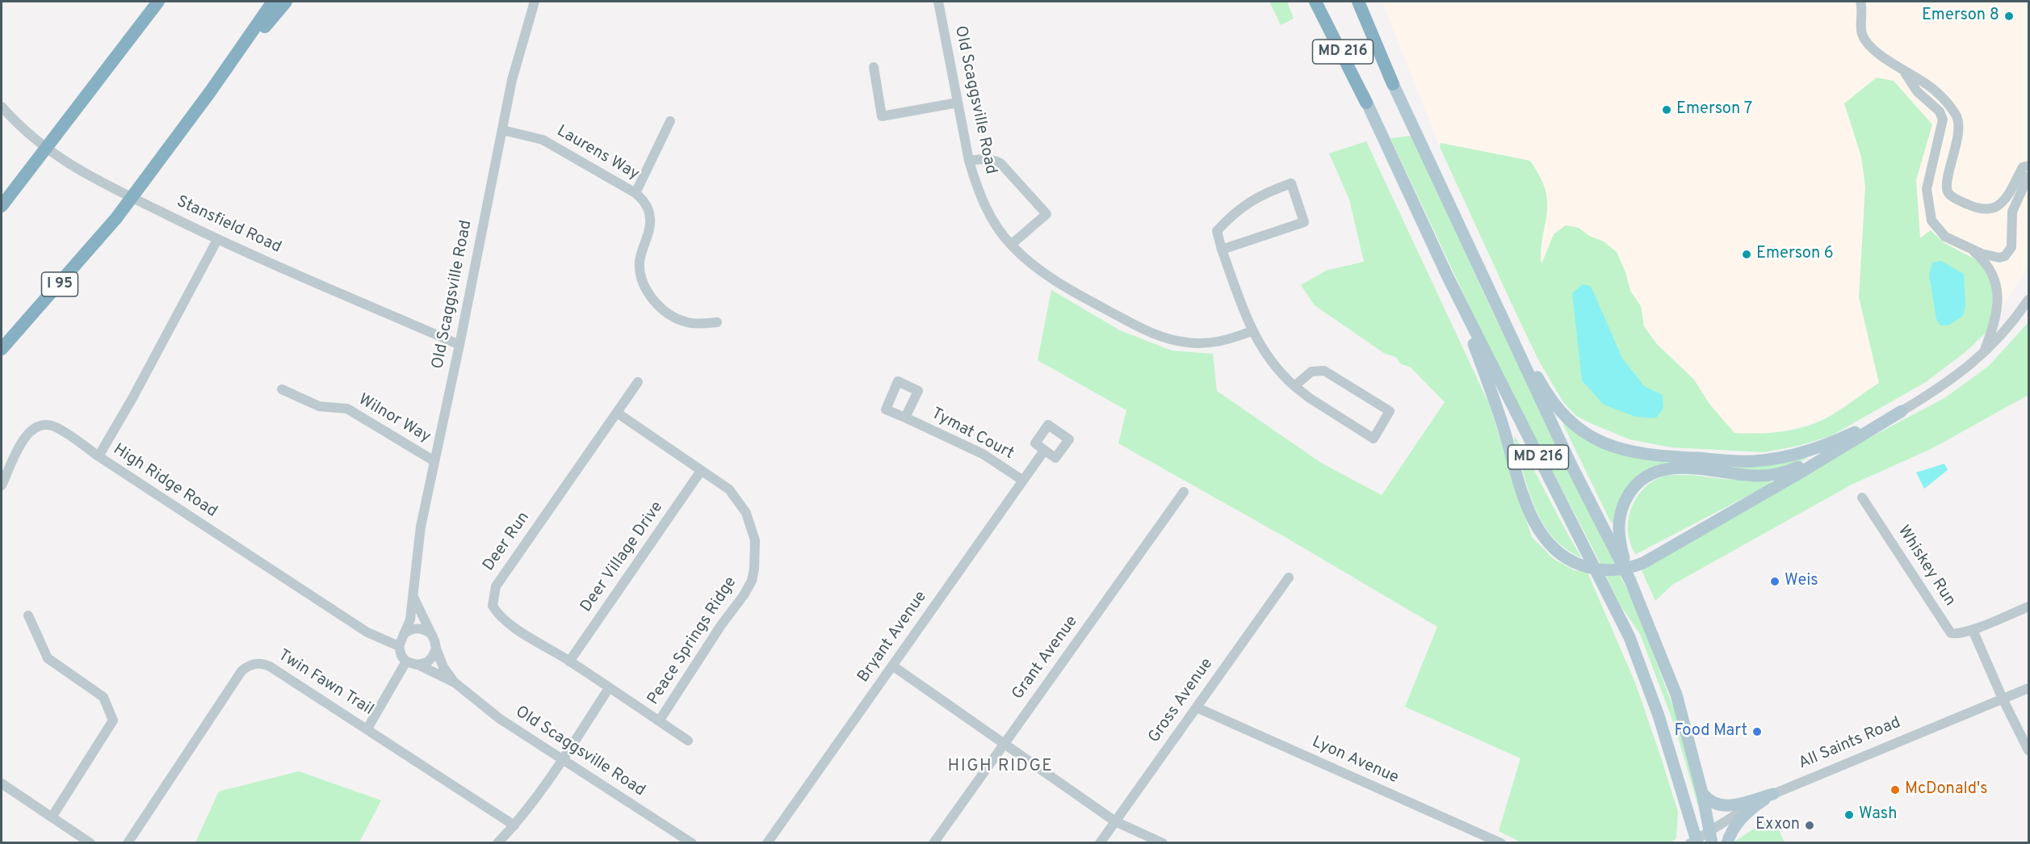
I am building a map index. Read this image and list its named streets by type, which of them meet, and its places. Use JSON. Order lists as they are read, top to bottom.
{
  "streets": {
    "highway": ["I 95"],
    "main road": ["MD 216"],
    "street": [
      "Old Scaggsville Road",
      "Laurens Way",
      "Stansfield Road",
      "Wilnor Way",
      "Tymat Court",
      "High Ridge Road",
      "Deer Run",
      "Deer Village Drive",
      "Whiskey Run",
      "Bryant Avenue",
      "Peace Springs Ridge",
      "Grant Avenue",
      "Twin Fawn Trail",
      "Gross Avenue",
      "All Saints Road",
      "Lyon Avenue"
    ]
  },
  "crossings": [
    ["MD 216", "All Saints Road"],
    ["Old Scaggsville Road", "Laurens Way"],
    ["Old Scaggsville Road", "Stansfield Road"],
    ["Old Scaggsville Road", "Wilnor Way"],
    ["Old Scaggsville Road", "High Ridge Road"],
    ["Stansfield Road", "High Ridge Road"],
    ["Tymat Court", "Bryant Avenue"],
    ["Deer Run", "Deer Village Drive"],
    ["Deer Run", "Peace Springs Ridge"],
    ["Deer Village Drive", "Peace Springs Ridge"],
    ["Gross Avenue", "Lyon Avenue"]
  ],
  "districts": ["HIGH RIDGE"],
  "places": [
    "Emerson 8",
    "Emerson 7",
    "Emerson 6",
    "Weis",
    "Food Mart",
    "McDonald's",
    "Wash",
    "Exxon"
  ]
}
